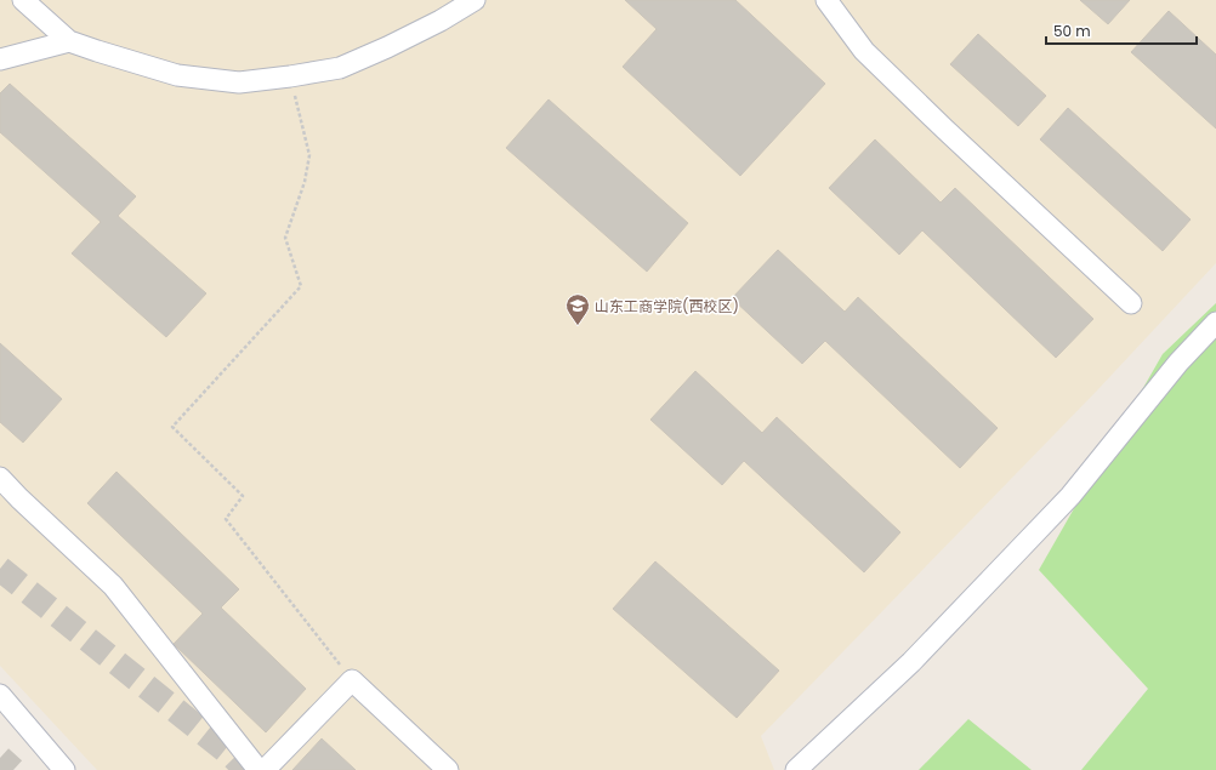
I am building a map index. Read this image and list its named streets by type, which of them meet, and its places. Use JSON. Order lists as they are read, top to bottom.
{
  "places": {
    "school or university": ["山东工商学院(西校区)"]
  },
  "scale_bar": "50 m"
}
